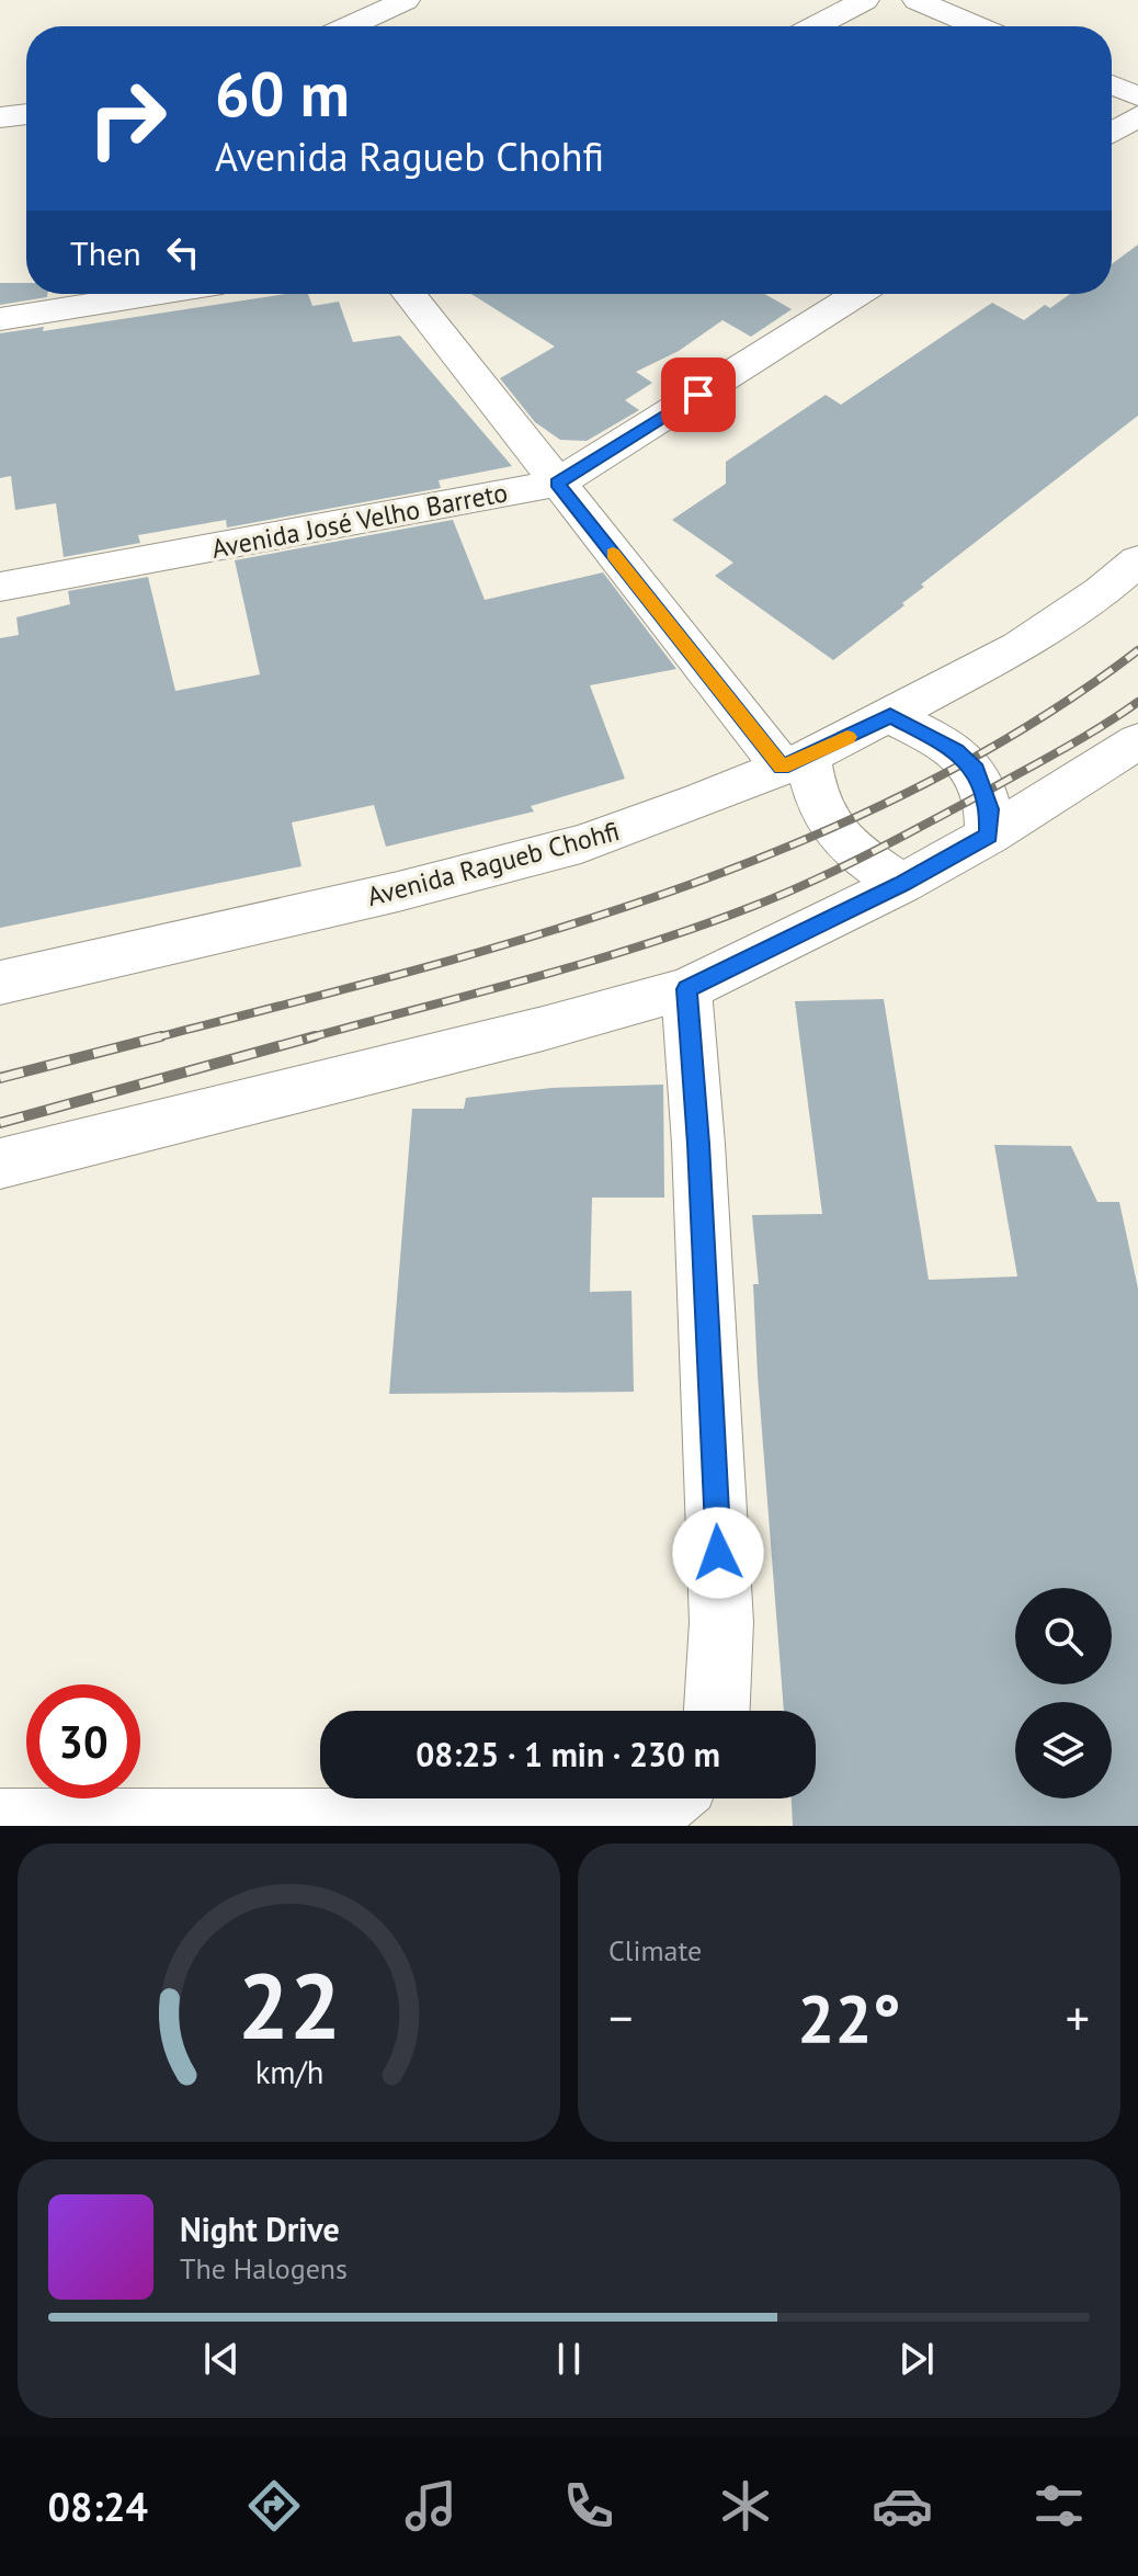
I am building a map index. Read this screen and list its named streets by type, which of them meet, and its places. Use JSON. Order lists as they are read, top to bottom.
{
  "streets": {
    "main road": ["Avenida José Velho Barreto", "Avenida Ragueb Chohfi"]
  },
  "page": {
    "turn": ["60 m", "Avenida Ragueb Chohfi"],
    "then": "Then",
    "limit": "30",
    "trip": "08:25 · 1 min · 230 m",
    "tile": "Climate",
    "heat": ["−", "22°", "+"],
    "song": ["Night Drive", "The Halogens"],
    "tabs": "08:24",
    "gauge": ["22", "km/h"]
  }
}
